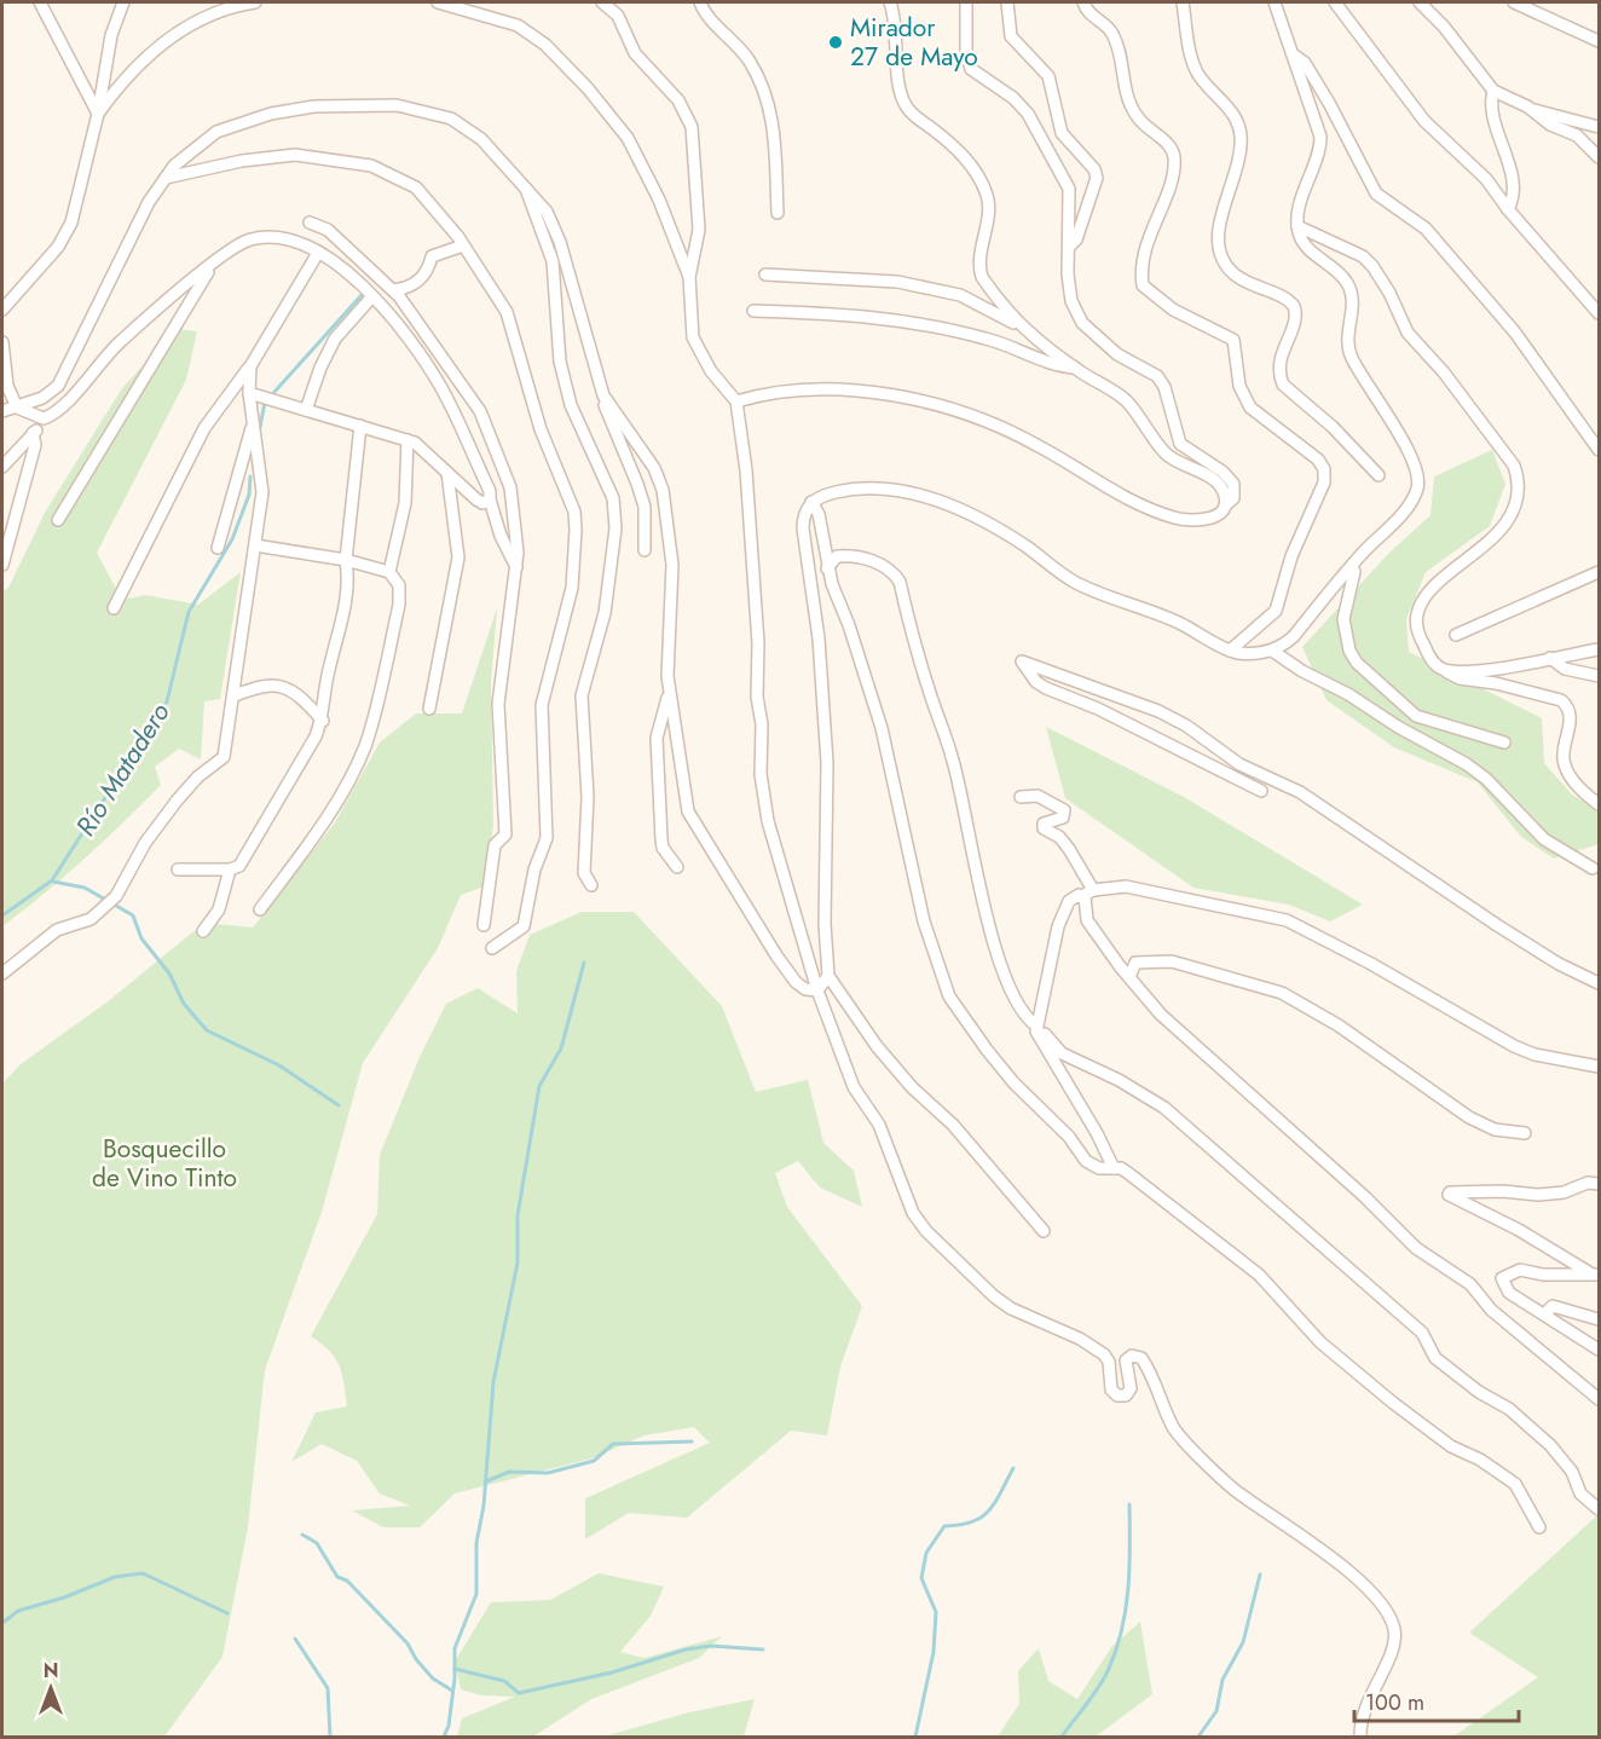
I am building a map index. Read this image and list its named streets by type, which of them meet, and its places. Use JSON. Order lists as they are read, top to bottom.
{
  "water": ["Río Matadero"],
  "parks": ["Bosquecillo de Vino Tinto"],
  "places": ["Mirador 27 de Mayo"],
  "scale_bar": "100 m",
  "north": "top"
}
